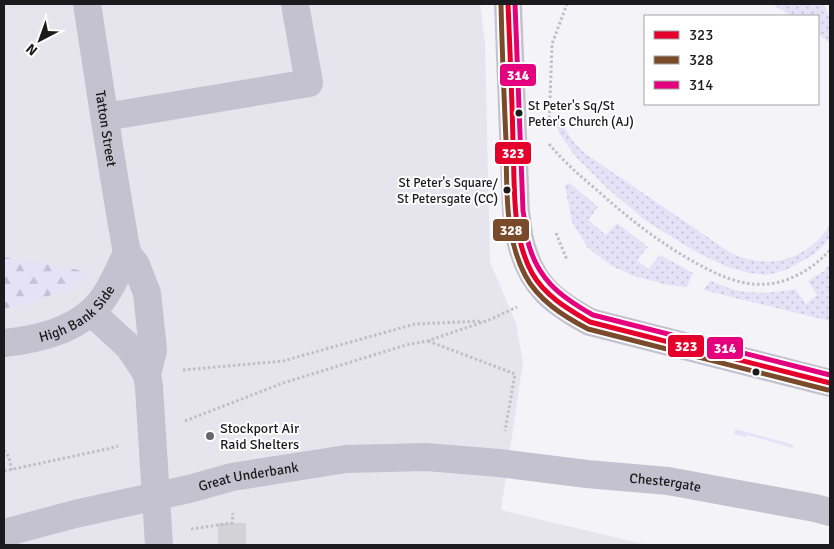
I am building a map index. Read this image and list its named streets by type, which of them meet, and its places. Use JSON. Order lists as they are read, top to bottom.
{
  "streets": {
    "street": [
      "Tatton Street",
      "High Bank Side",
      "Great Underbank",
      "Chestergate"
    ]
  },
  "crossings": [
    ["Tatton Street", "High Bank Side"],
    ["Great Underbank", "Chestergate"]
  ],
  "places": ["St Peter's Sq/St Peter's Church (AJ)", "St Peter's Square/ St Petersgate (CC)", "Stockport Air Raid Shelters"],
  "lines": ["transit line 323", "transit line 328", "transit line 314"],
  "legend": ["323", "328", "314"],
  "north": "bottom left"
}
